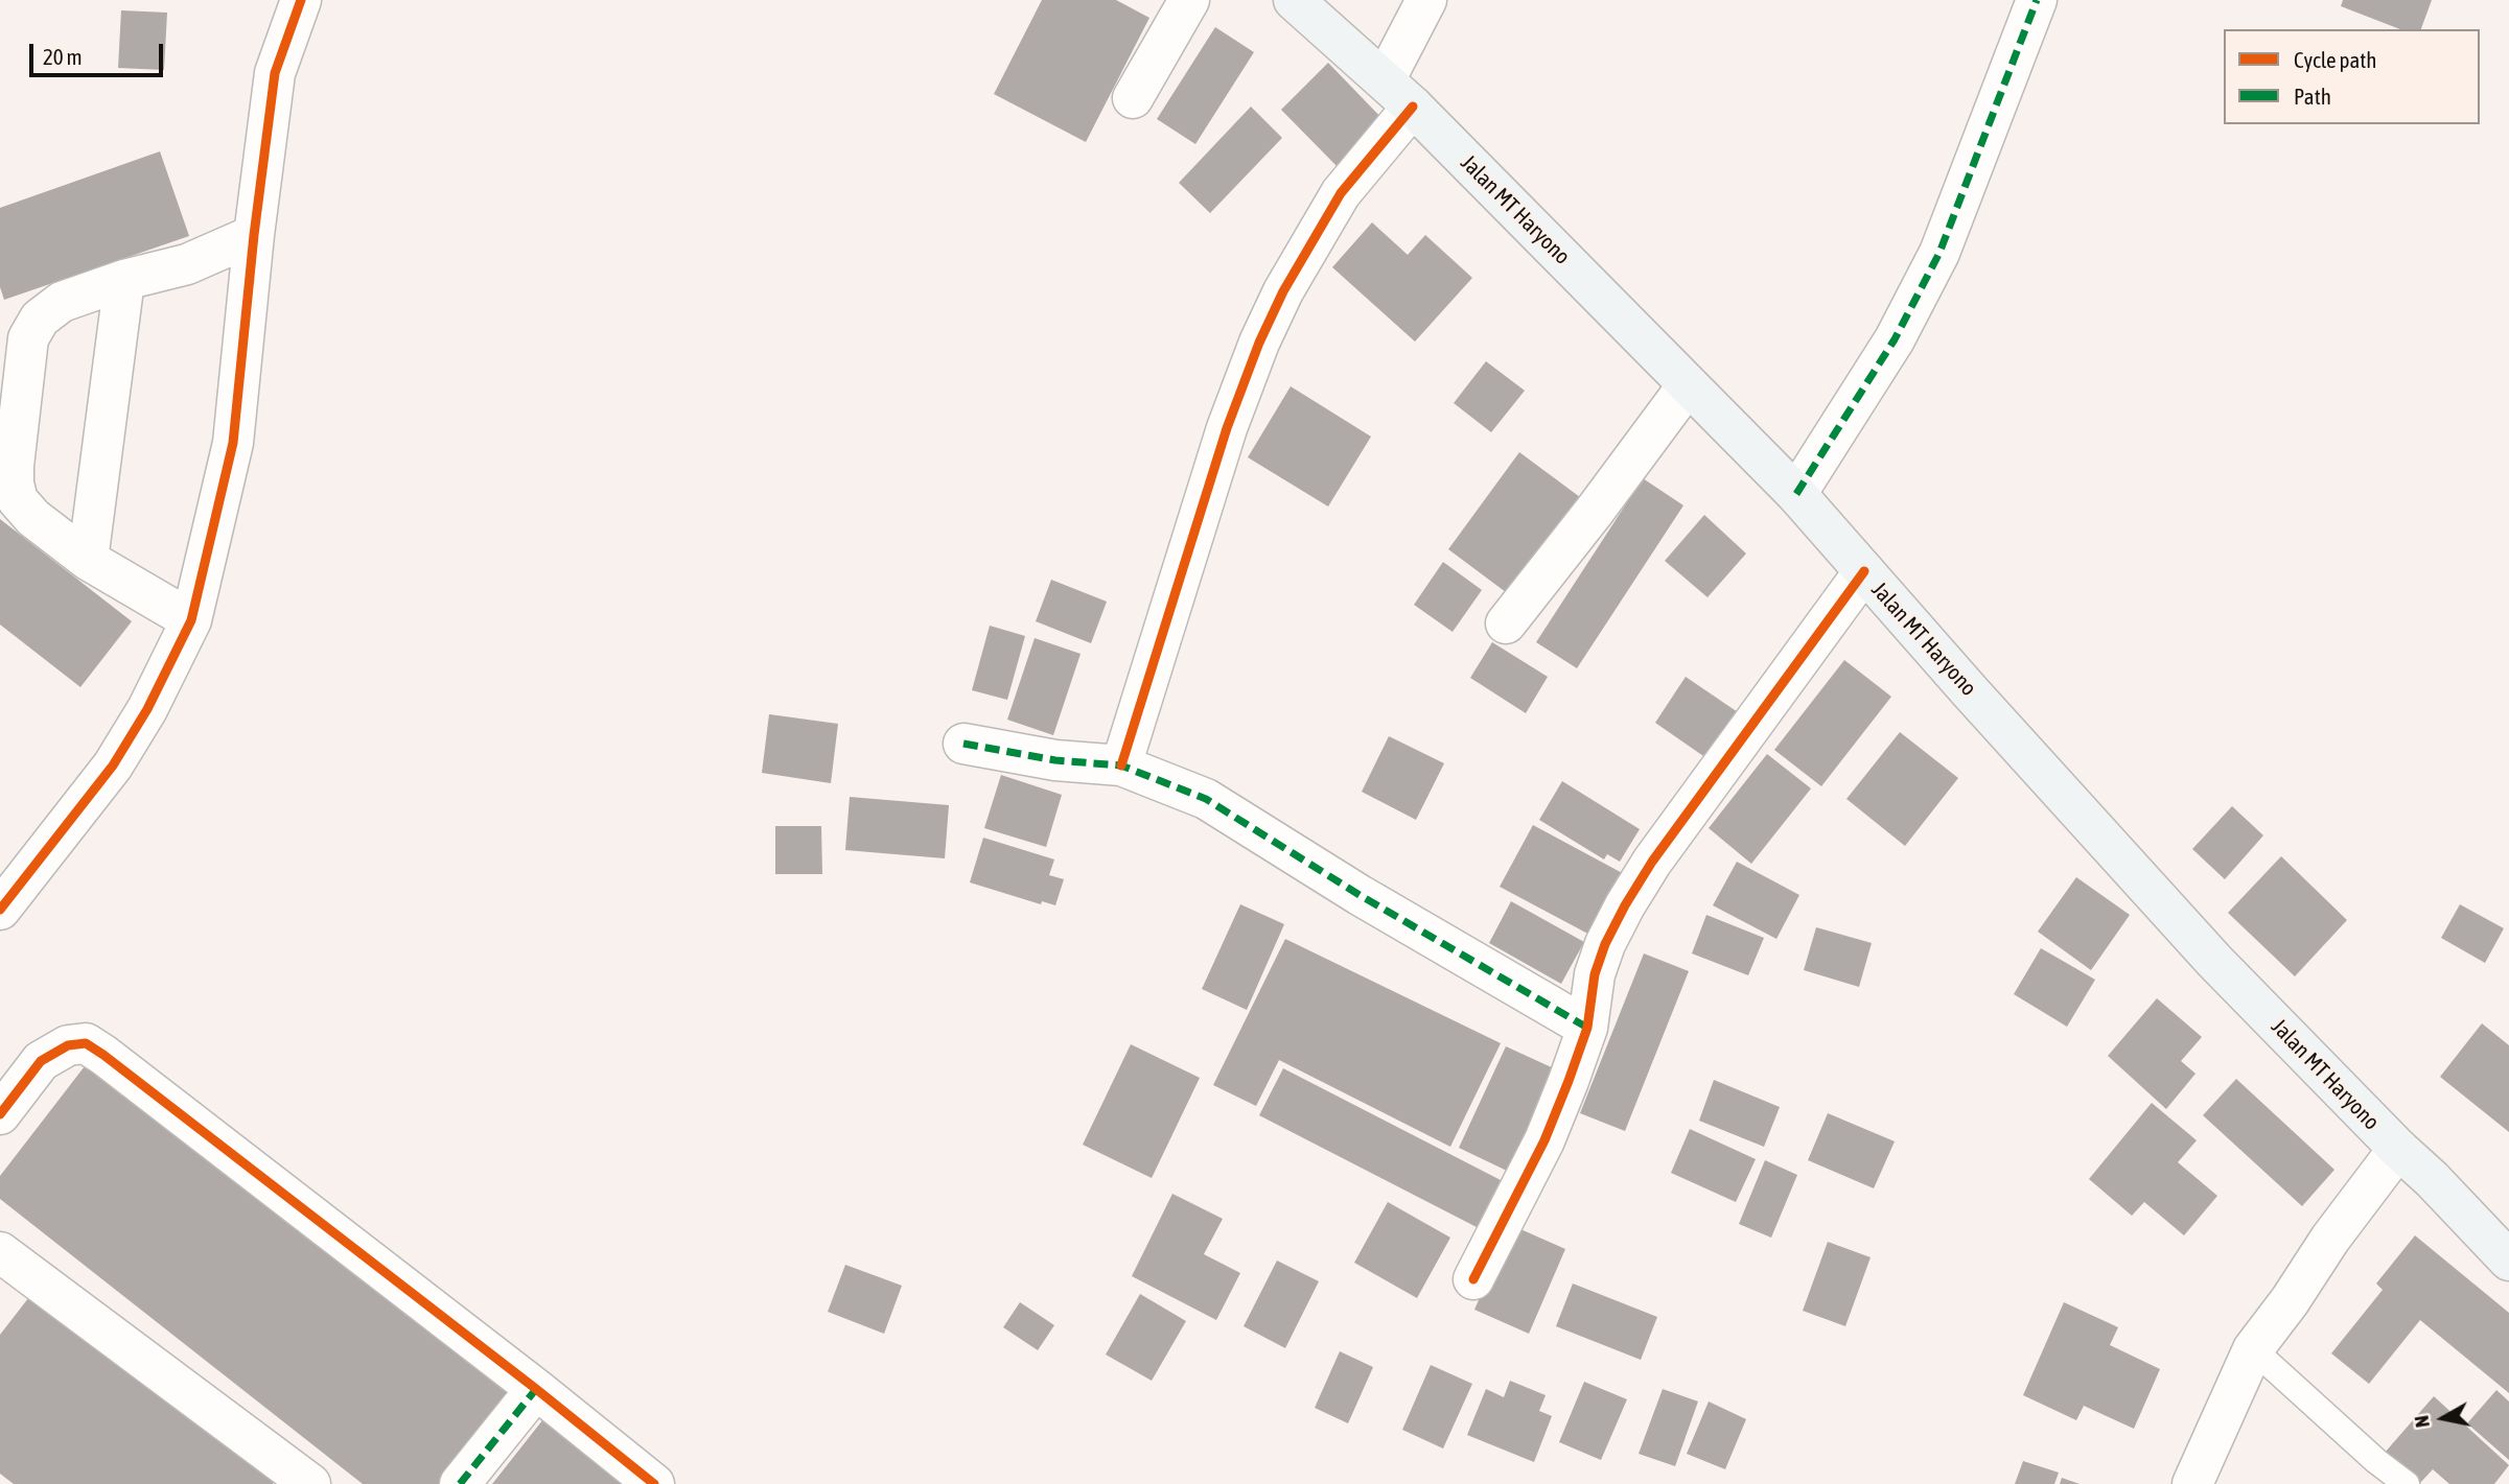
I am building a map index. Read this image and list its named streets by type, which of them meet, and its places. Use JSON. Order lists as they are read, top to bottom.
{
  "streets": {
    "main road": ["Jalan MT Haryono"]
  },
  "legend": ["Cycle path", "Path"],
  "scale_bar": "20 m",
  "north": "left"
}
